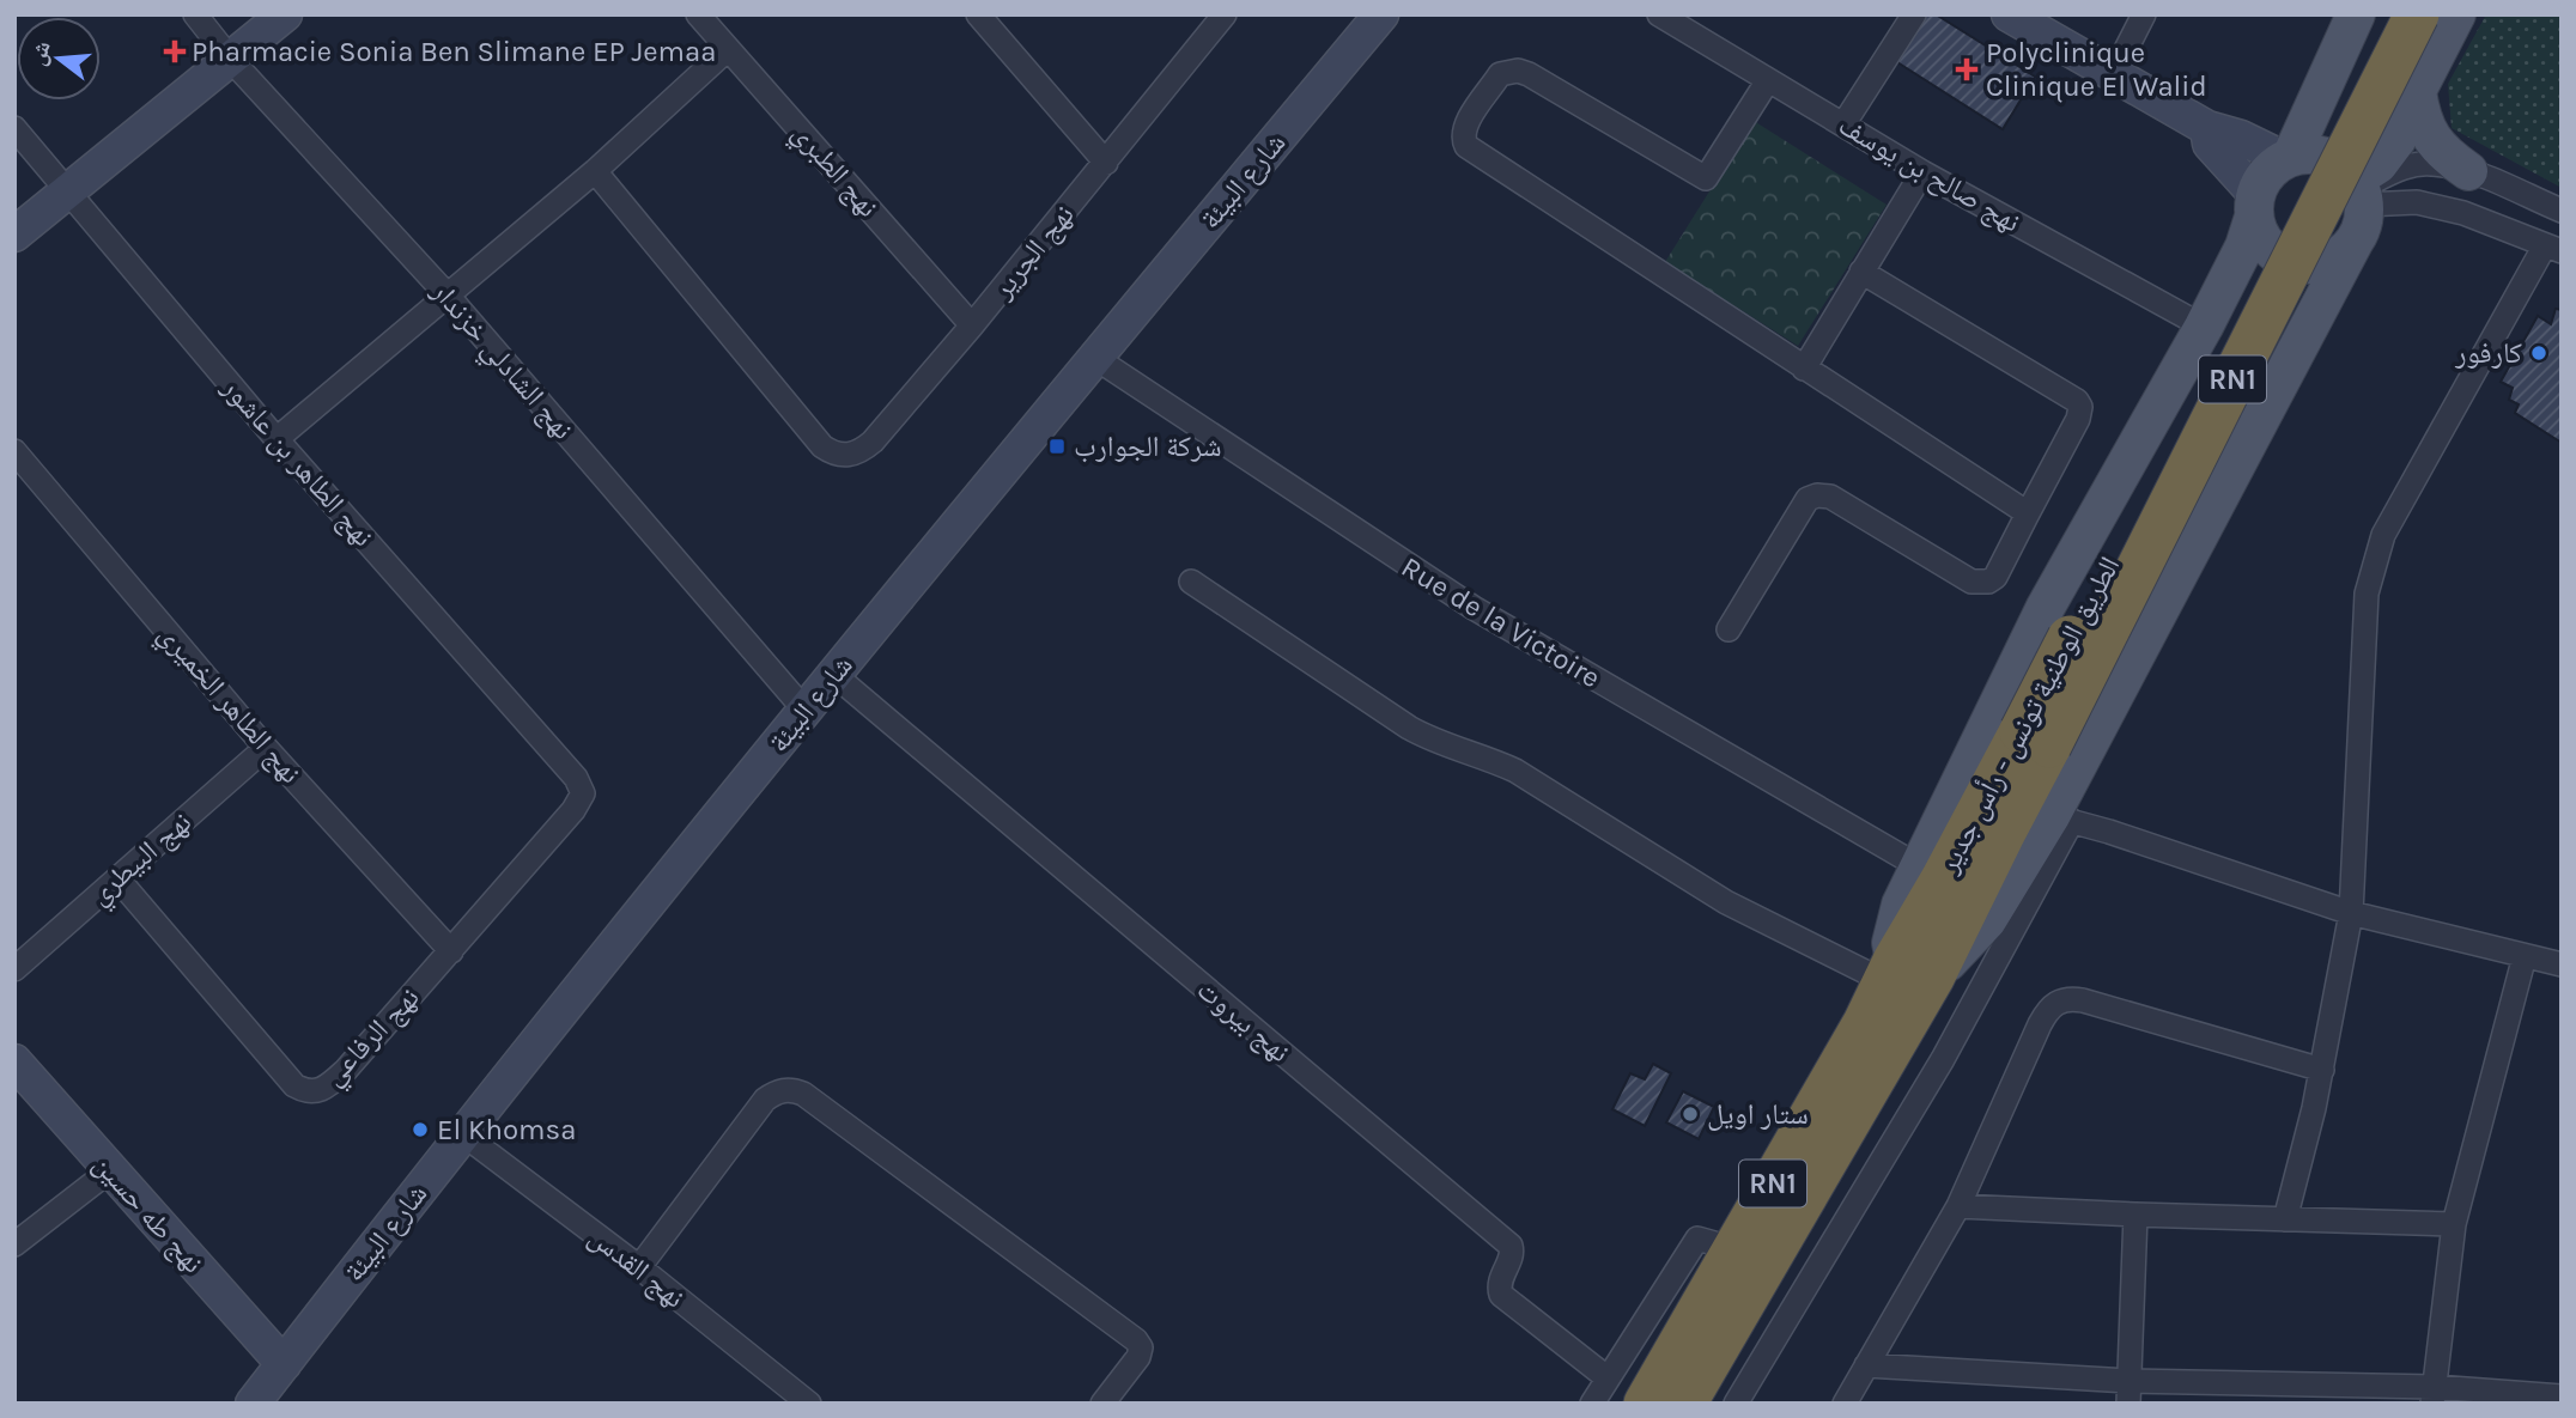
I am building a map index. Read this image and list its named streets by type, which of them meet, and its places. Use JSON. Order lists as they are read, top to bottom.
{
  "streets": {
    "highway": ["RN1", "الطريق الوطنية تونس - رأس جدير"],
    "main road": ["شارع البيئة", "نهج طه حسين"],
    "street": [
      "نهج الطبري",
      "نهج صالح بن يوسف",
      "نهج الجرير",
      "نهج الشادلي خزندار",
      "نهج الطاهر بن عاشور",
      "Rue de la Victoire",
      "نهج الطاهر الخميري",
      "نهج البيطري",
      "نهج بيروت",
      "نهج الرفاعي",
      "نهج القدس"
    ]
  },
  "crossings": [
    ["نهج الطبري", "نهج الجرير"],
    ["شارع البيئة", "نهج الشادلي خزندار"],
    ["شارع البيئة", "Rue de la Victoire"],
    ["شارع البيئة", "نهج بيروت"],
    ["شارع البيئة", "نهج طه حسين"],
    ["شارع البيئة", "نهج القدس"],
    ["نهج الطاهر بن عاشور", "نهج الرفاعي"],
    ["نهج الطاهر الخميري", "نهج البيطري"],
    ["نهج الطاهر الخميري", "نهج الرفاعي"],
    ["نهج البيطري", "نهج الرفاعي"]
  ],
  "places": {
    "health": ["Pharmacie Sonia Ben Slimane EP Jemaa", "Polyclinique Clinique El Walid"],
    "other": ["كارفور", "ستار اويل", "El Khomsa"],
    "transit": ["شركة الجوارب"]
  },
  "north": "left"
}
